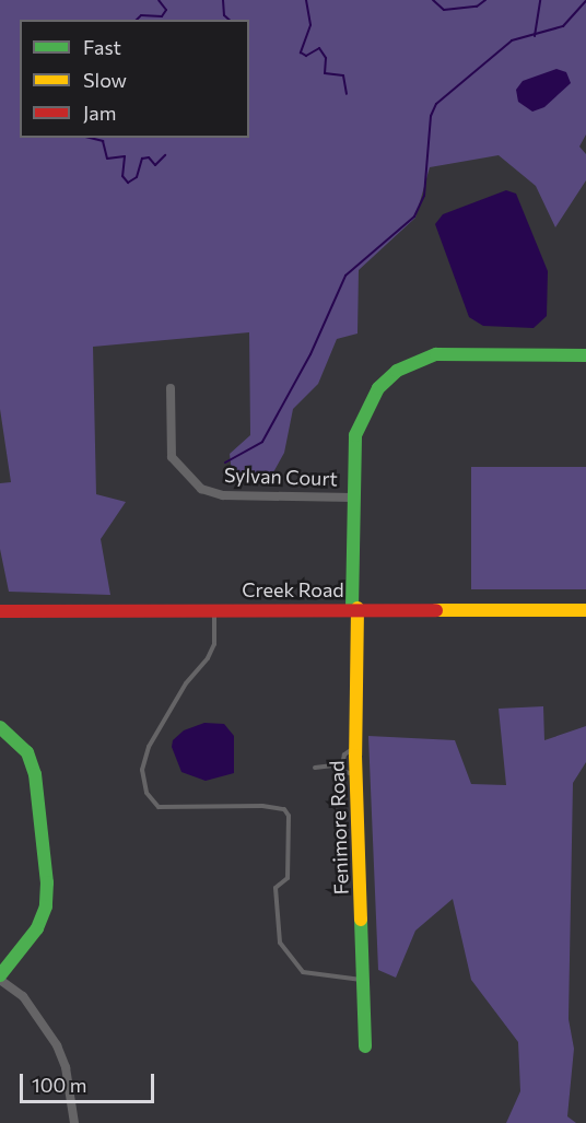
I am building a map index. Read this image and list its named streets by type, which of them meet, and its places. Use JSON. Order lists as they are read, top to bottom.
{
  "streets": {
    "street": ["Sylvan Court", "Creek Road", "Fenimore Road"]
  },
  "crossings": [
    ["Sylvan Court", "Fenimore Road"],
    ["Creek Road", "Fenimore Road"]
  ],
  "legend": ["Fast", "Slow", "Jam"],
  "scale_bar": "100 m"
}
